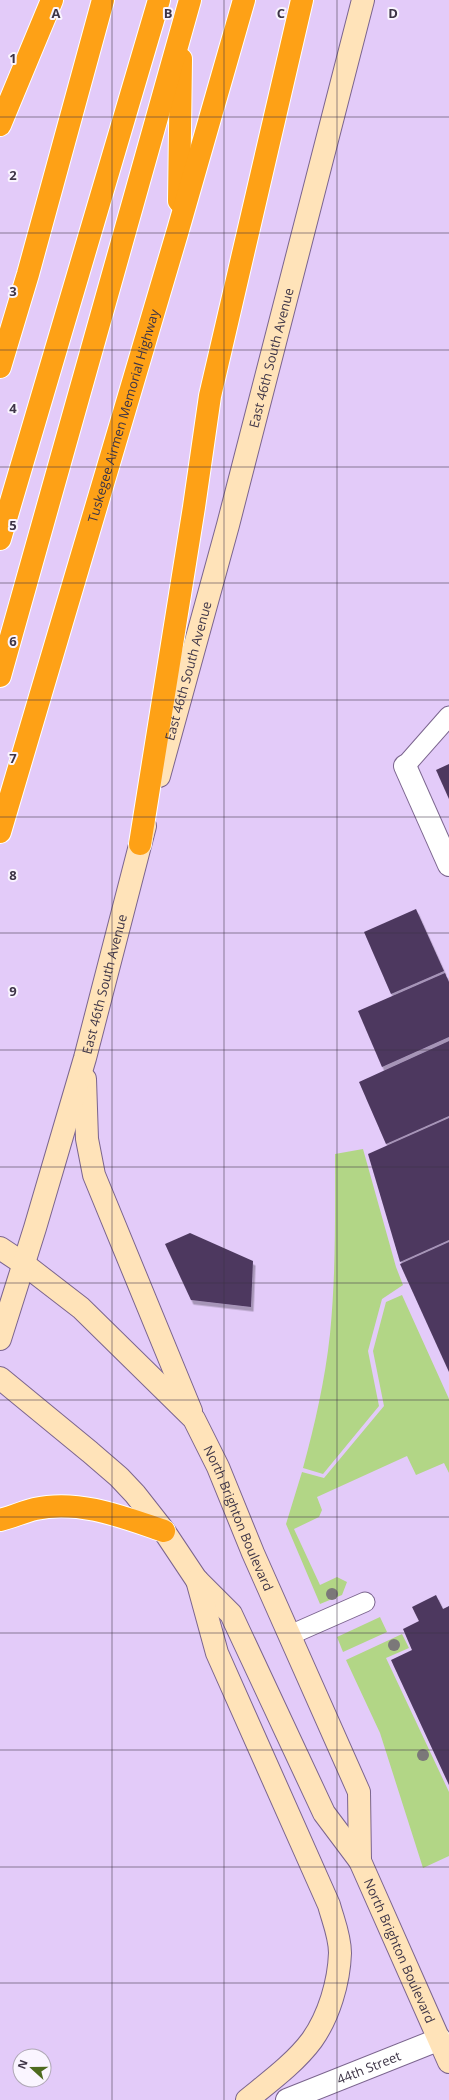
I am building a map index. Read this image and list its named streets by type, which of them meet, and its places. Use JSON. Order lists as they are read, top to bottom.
{
  "streets": {
    "highway": ["Tuskegee Airmen Memorial Highway"],
    "main road": ["East 46th South Avenue", "North Brighton Boulevard"],
    "street": ["44th Street"]
  },
  "crossings": [
    ["East 46th South Avenue", "North Brighton Boulevard"],
    ["North Brighton Boulevard", "44th Street"]
  ],
  "north": "left",
  "grid": {
    "columns": [
      "A",
      "B",
      "C",
      "D"
    ],
    "rows": [
      "1",
      "2",
      "3",
      "4",
      "5",
      "6",
      "7",
      "8",
      "9"
    ]
  }
}
